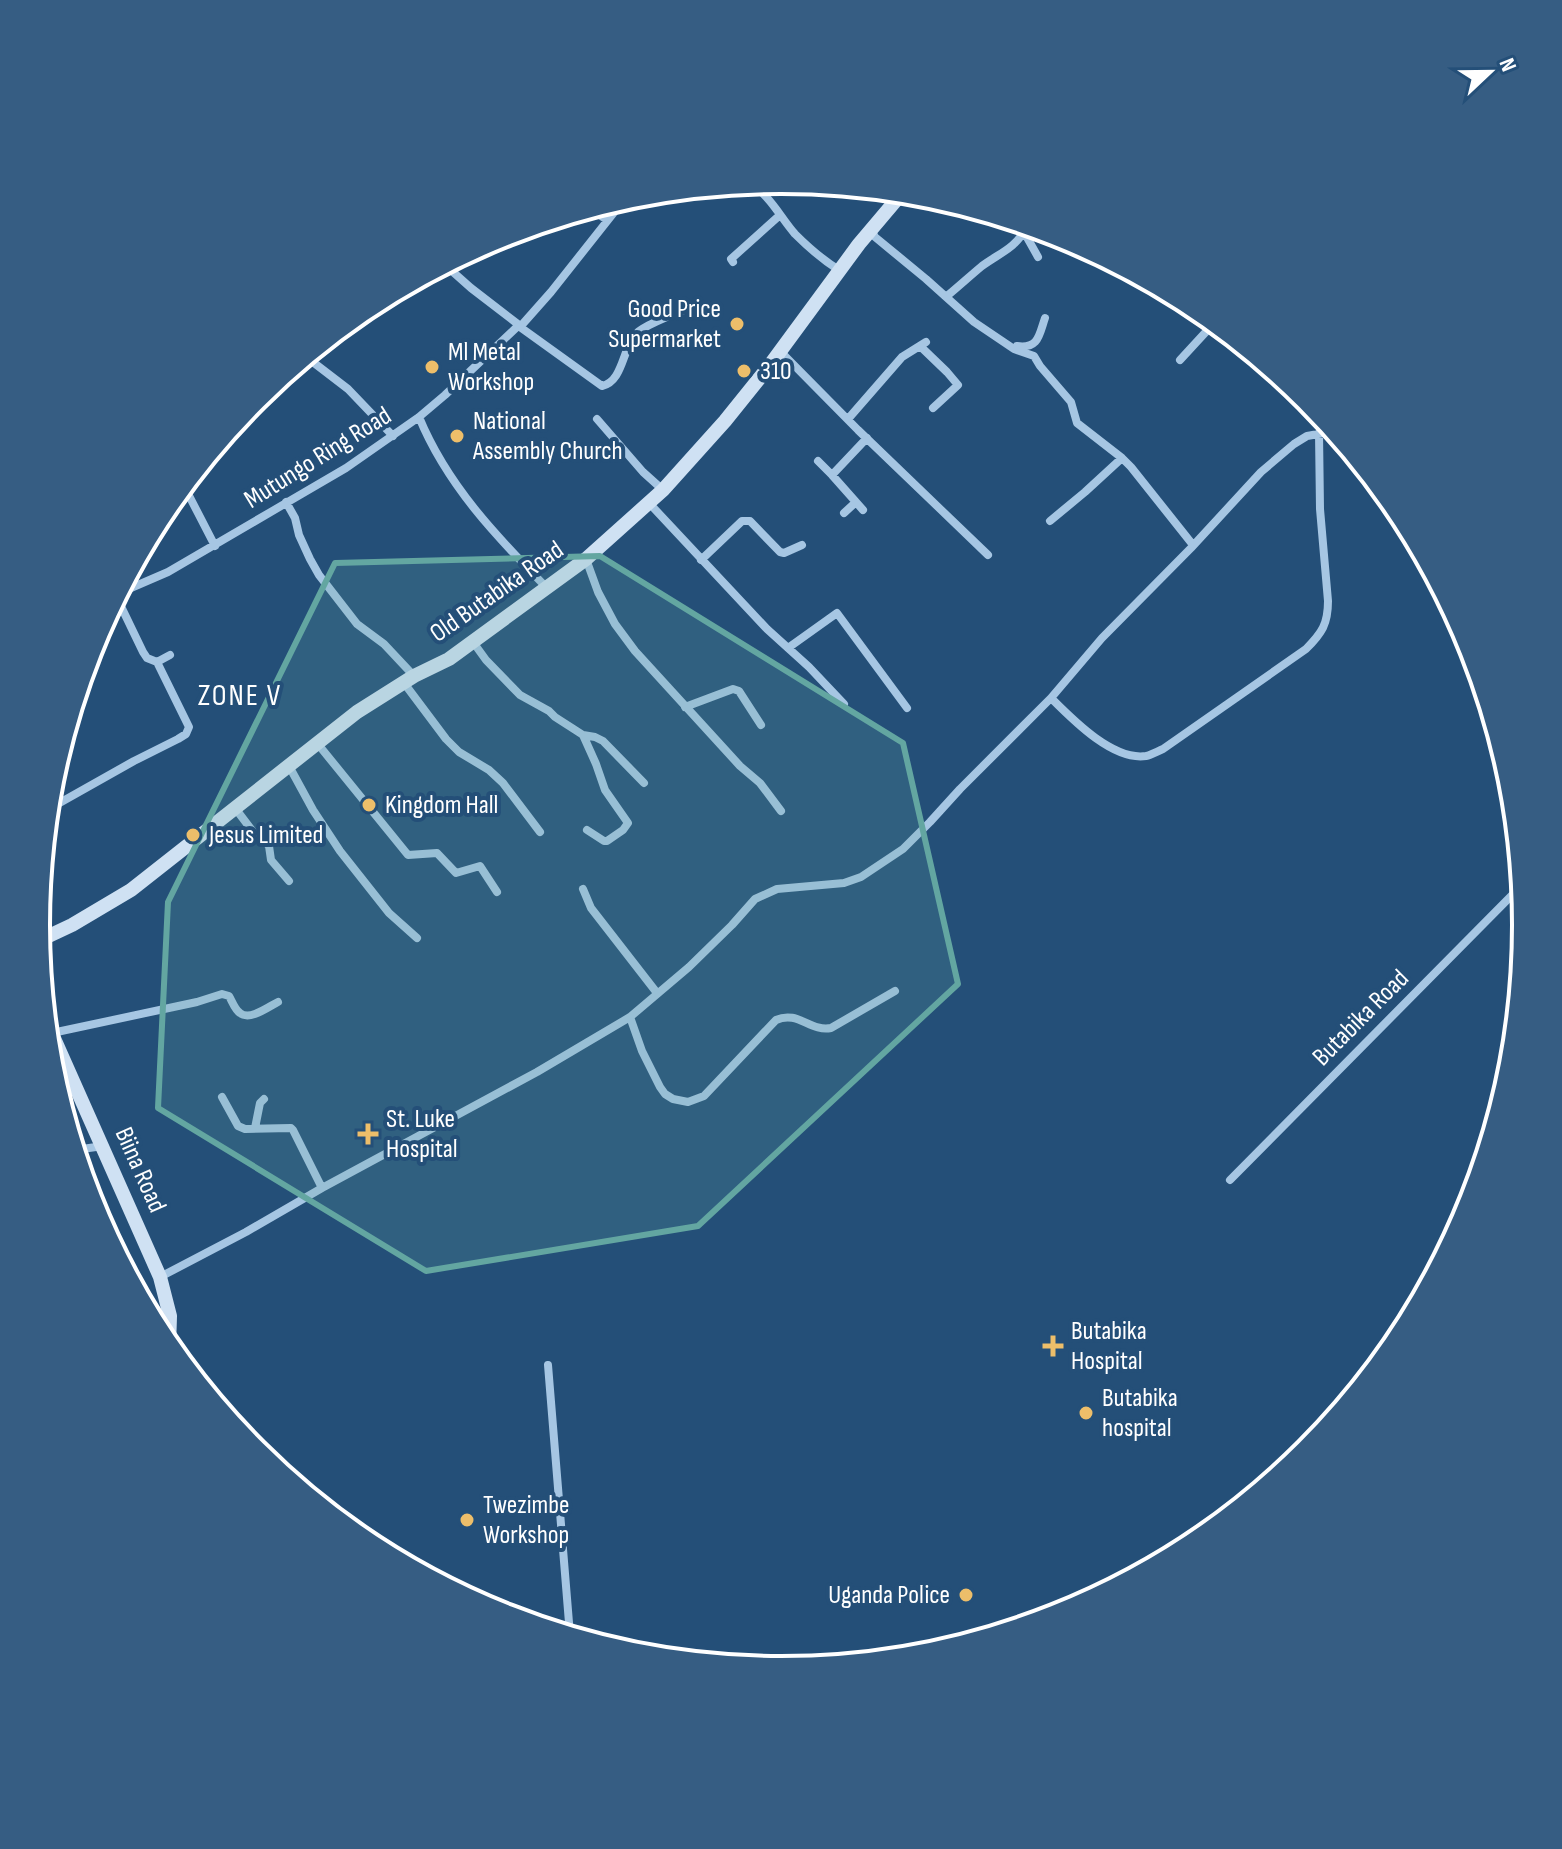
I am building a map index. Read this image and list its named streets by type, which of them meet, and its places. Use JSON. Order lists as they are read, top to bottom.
{
  "streets": {
    "main road": ["Old Butabika Road", "Biina Road"],
    "street": ["Mutungo Ring Road", "Butabika Road"]
  },
  "districts": ["ZONE V"],
  "places": {
    "other": [
      "Good Price Supermarket",
      "Ml Metal Workshop",
      "310",
      "National Assembly Church",
      "Kingdom Hall",
      "Jesus Limited",
      "Butabika hospital",
      "Twezimbe Workshop",
      "Uganda Police"
    ],
    "health": ["St. Luke Hospital", "Butabika Hospital"]
  },
  "north": "right"
}
